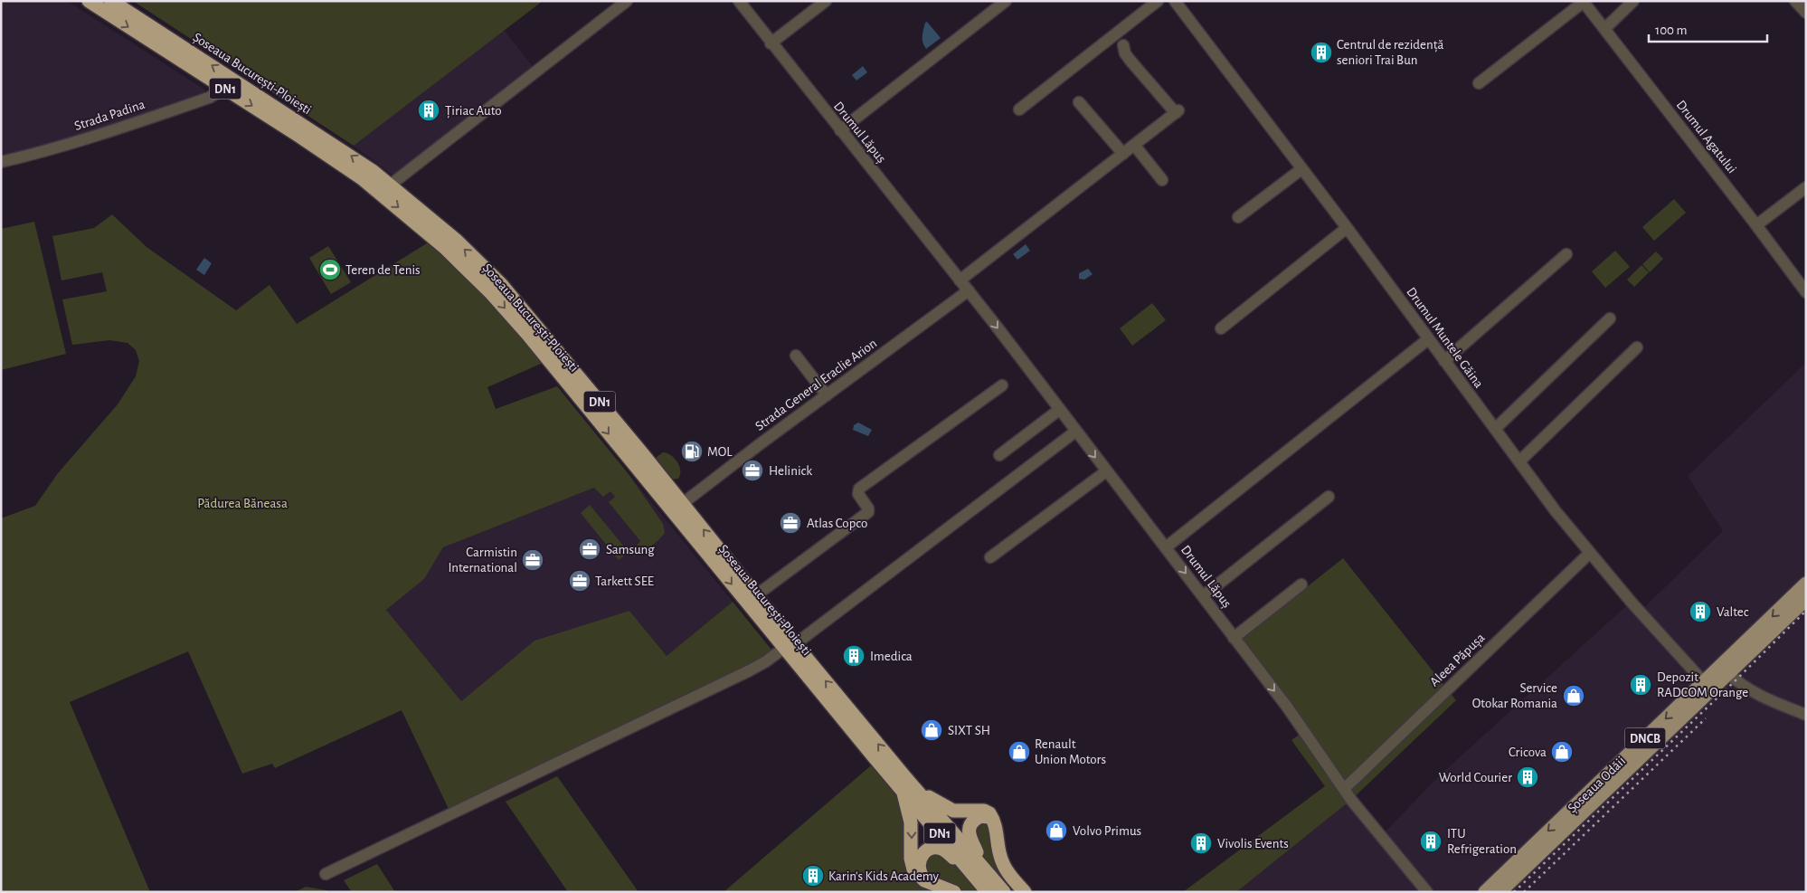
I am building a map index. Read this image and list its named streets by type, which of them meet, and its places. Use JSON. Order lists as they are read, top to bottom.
{
  "streets": {
    "highway": ["Șoseaua București-Ploiești", "DN1"],
    "main road": ["DNCB", "Șoseaua Odăii"],
    "street": [
      "Strada Padina",
      "Drumul Lăpuș",
      "Drumul Agatului",
      "Drumul Muntele Găina",
      "Strada General Eraclie Arion",
      "Aleea Păpușa"
    ]
  },
  "crossings": [
    ["Șoseaua București-Ploiești", "Strada Padina"],
    ["Șoseaua București-Ploiești", "Drumul Lăpuș"],
    ["Șoseaua București-Ploiești", "Strada General Eraclie Arion"],
    ["Drumul Lăpuș", "Strada General Eraclie Arion"],
    ["Drumul Lăpuș", "Aleea Păpușa"],
    ["Drumul Muntele Găina", "Aleea Păpușa"],
    ["Drumul Muntele Găina", "Șoseaua Odăii"]
  ],
  "one_way": ["Drumul Lăpuș"],
  "parks": ["Pădurea Băneasa"],
  "places": {
    "building": [
      "Centrul de rezidență seniori Trai Bun",
      "Țiriac Auto",
      "Valtec",
      "Imedica",
      "Depozit RADCOM Orange",
      "World Courier",
      "ITU Refrigeration",
      "Vivolis Events",
      "Karin's Kids Academy"
    ],
    "sports": ["Teren de Tenis"],
    "fuel station": ["MOL"],
    "office": [
      "Helinick",
      "Atlas Copco",
      "Samsung",
      "Carmistin International",
      "Tarkett SEE"
    ],
    "shop": [
      "Service Otokar Romania",
      "SIXT SH",
      "Renault Union Motors",
      "Cricova",
      "Volvo Primus"
    ]
  },
  "scale_bar": "100 m"
}
